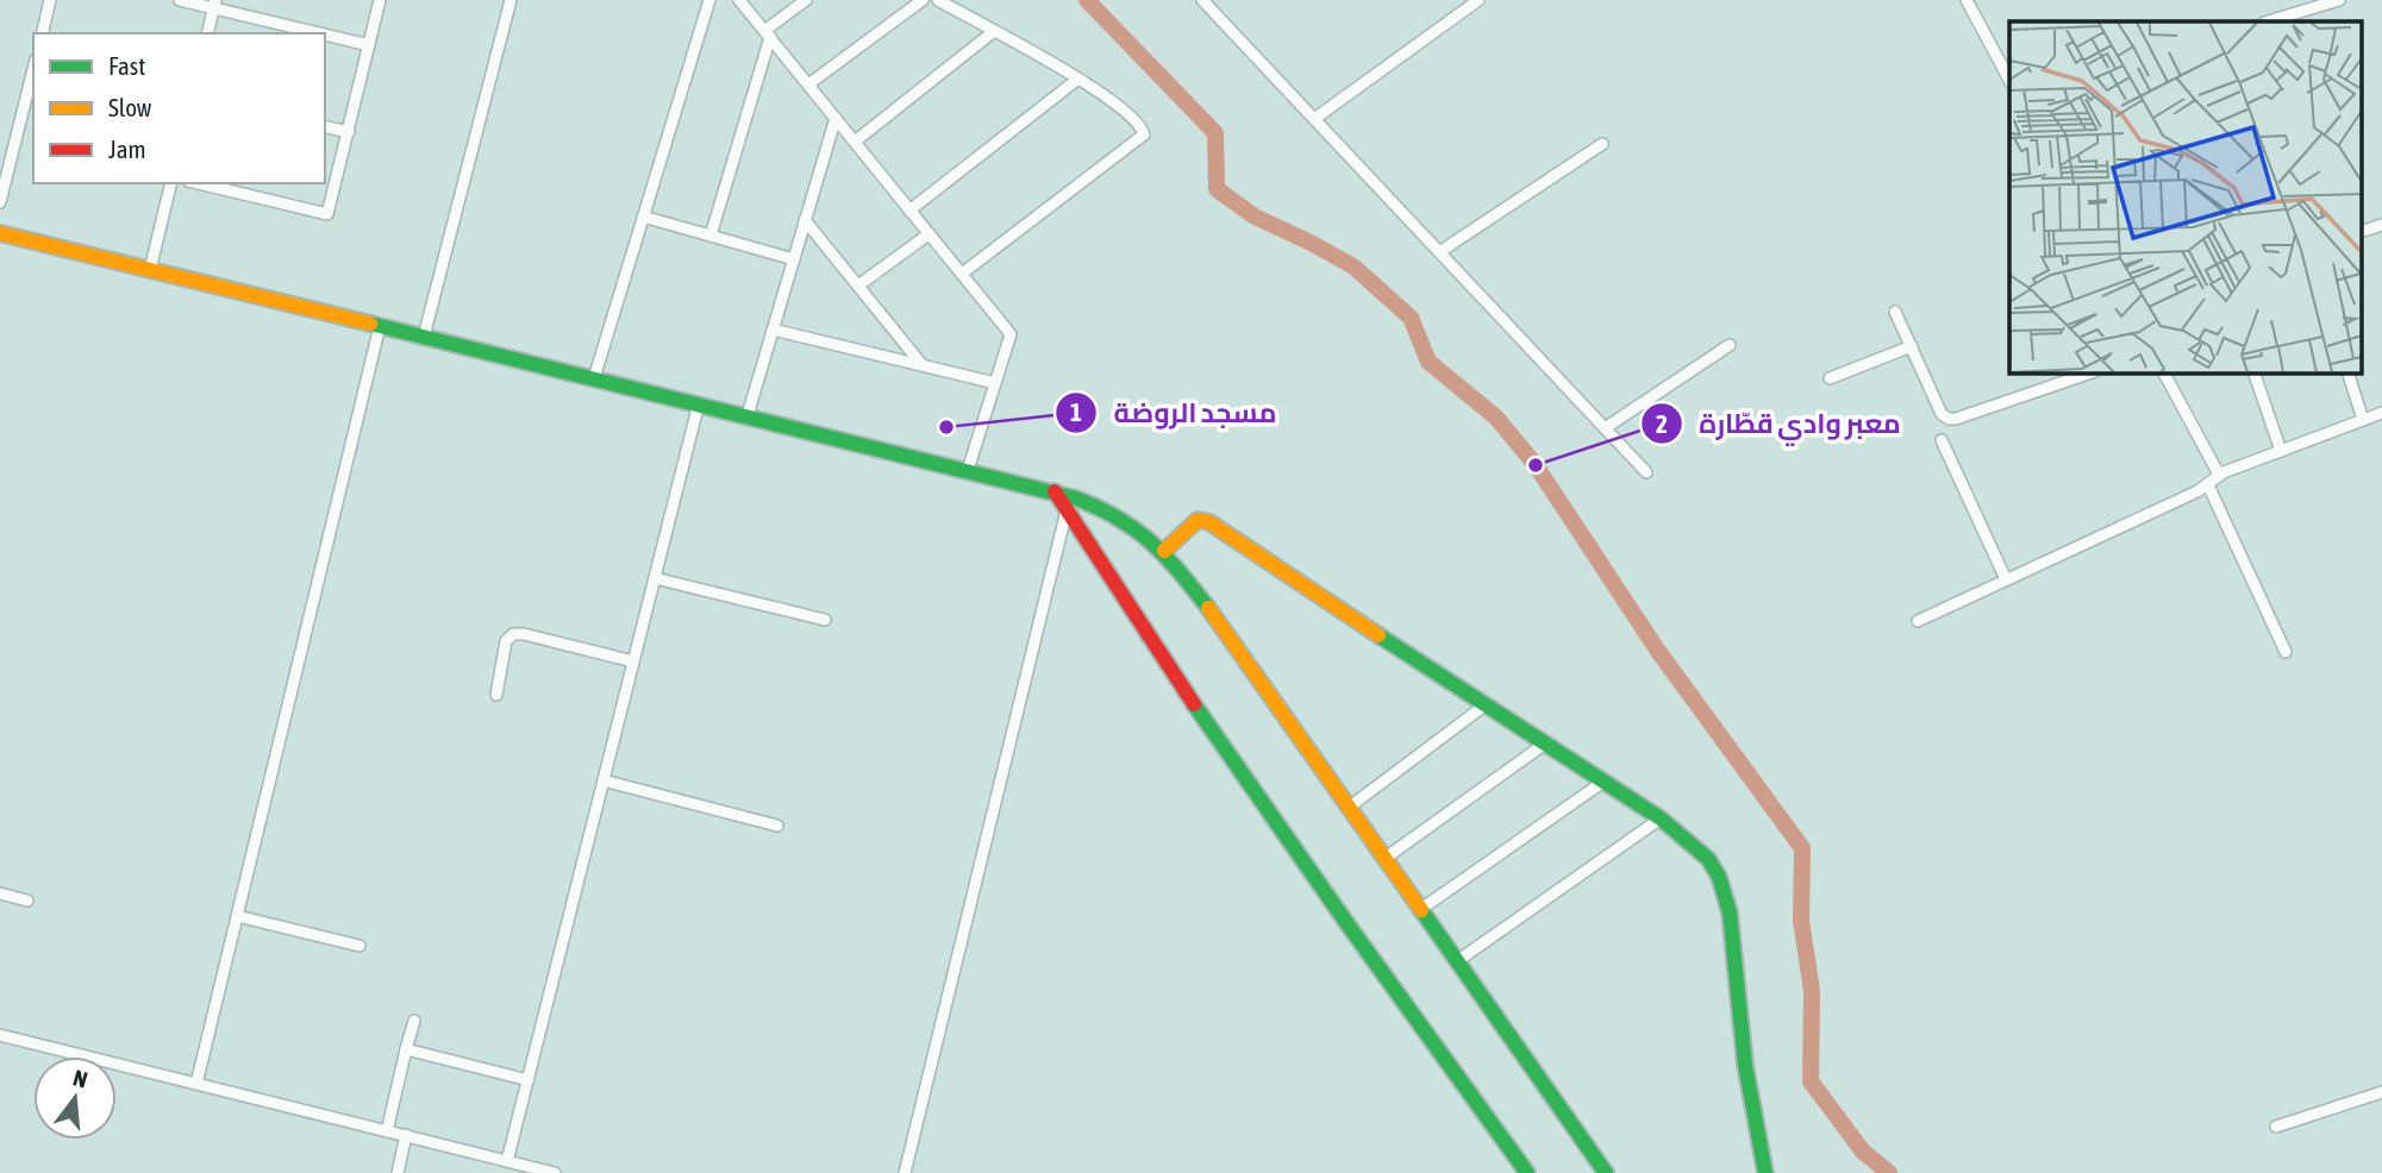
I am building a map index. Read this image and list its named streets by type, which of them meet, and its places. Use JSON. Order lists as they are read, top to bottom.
{
  "places": ["مسجد الروضة", "معبر وادي قطّارة"],
  "legend": ["Fast", "Slow", "Jam"],
  "north": "top"
}
